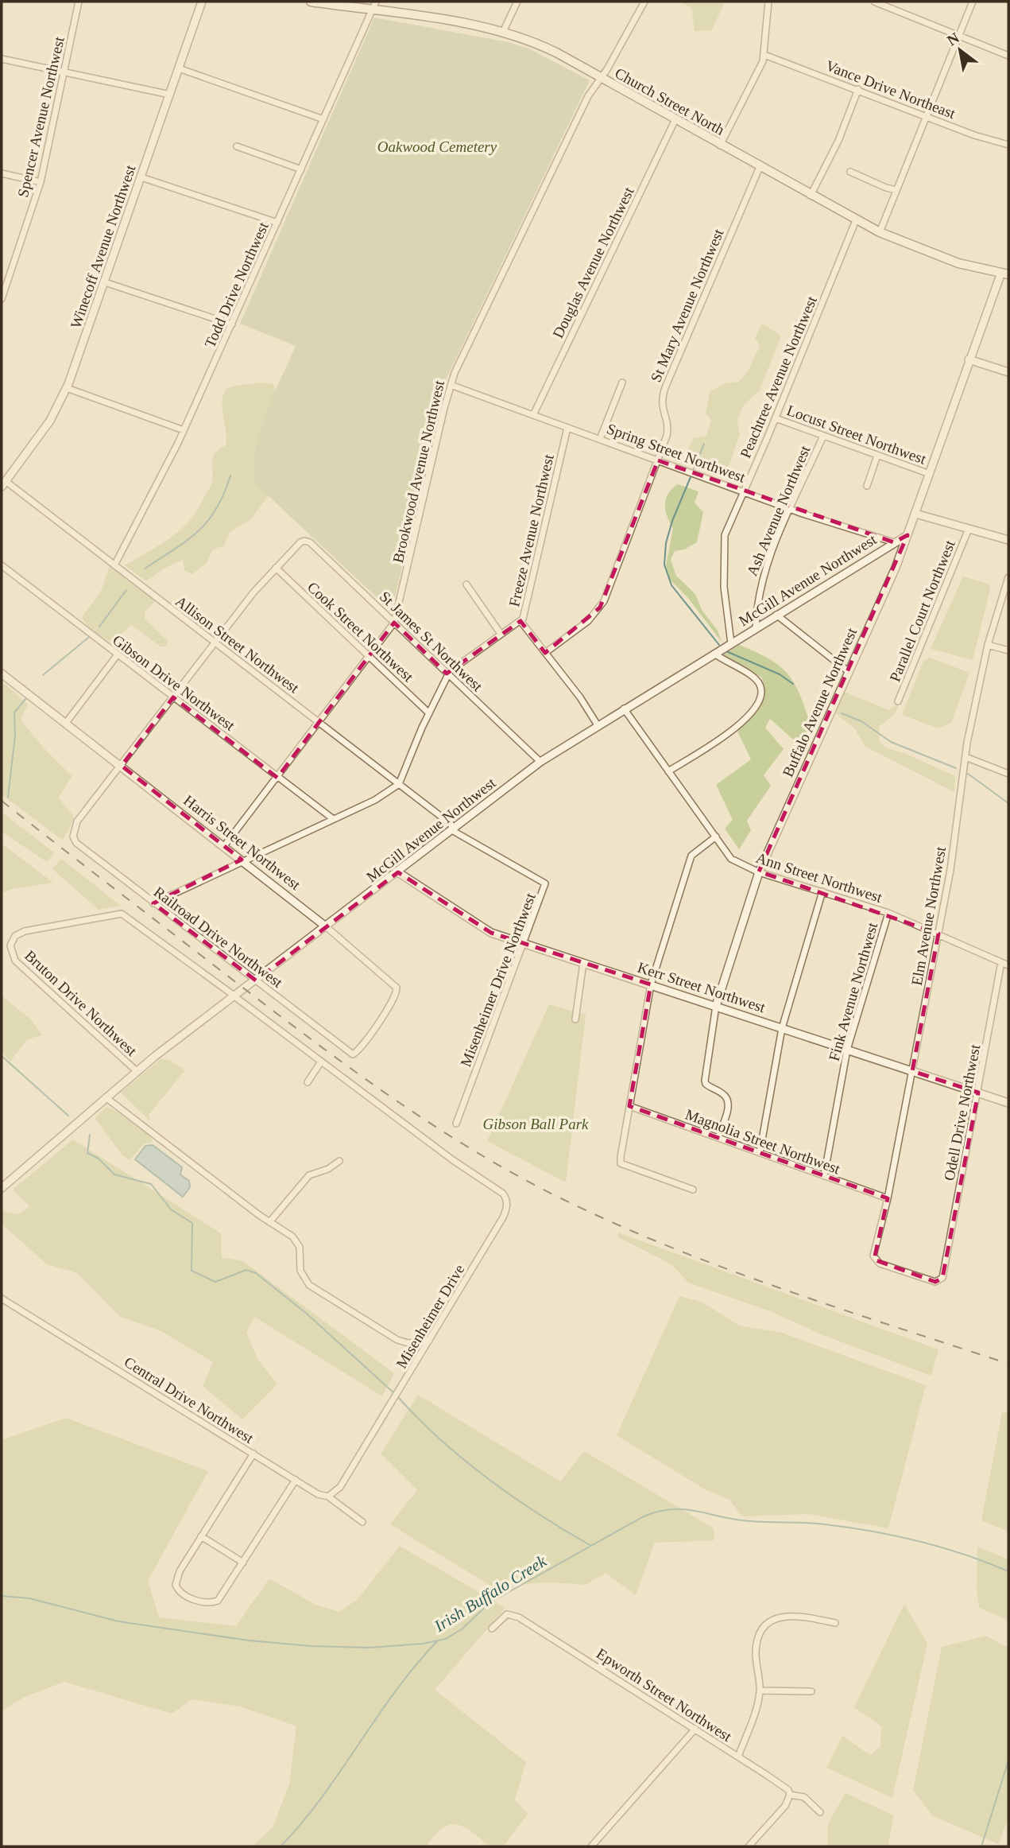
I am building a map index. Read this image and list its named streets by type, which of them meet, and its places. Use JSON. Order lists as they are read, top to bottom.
{
  "streets": {
    "main road": ["Church Street North"],
    "street": [
      "Vance Drive Northeast",
      "Spencer Avenue Northwest",
      "Winecoff Avenue Northwest",
      "Douglas Avenue Northwest",
      "Todd Drive Northwest",
      "St Mary Avenue Northwest",
      "Peachtree Avenue Northwest",
      "Locust Street Northwest",
      "Spring Street Northwest",
      "Brookwood Avenue Northwest",
      "Ash Avenue Northwest",
      "Freeze Avenue Northwest",
      "McGill Avenue Northwest",
      "Parallel Court Northwest",
      "Cook Street Northwest",
      "St James St Northwest",
      "Allison Street Northwest",
      "Gibson Drive Northwest",
      "Buffalo Avenue Northwest",
      "Harris Street Northwest",
      "Ann Street Northwest",
      "Elm Avenue Northwest",
      "Railroad Drive Northwest",
      "Misenheimer Drive Northwest",
      "Kerr Street Northwest",
      "Fink Avenue Northwest",
      "Bruton Drive Northwest",
      "Odell Drive Northwest",
      "Magnolia Street Northwest",
      "Misenheimer Drive",
      "Central Drive Northwest",
      "Epworth Street Northwest"
    ]
  },
  "crossings": [
    ["Church Street North", "Douglas Avenue Northwest"],
    ["Church Street North", "Todd Drive Northwest"],
    ["Church Street North", "St Mary Avenue Northwest"],
    ["Church Street North", "Peachtree Avenue Northwest"],
    ["Church Street North", "Brookwood Avenue Northwest"],
    ["Church Street North", "Buffalo Avenue Northwest"],
    ["Winecoff Avenue Northwest", "Allison Street Northwest"],
    ["Douglas Avenue Northwest", "Spring Street Northwest"],
    ["Todd Drive Northwest", "Allison Street Northwest"],
    ["St Mary Avenue Northwest", "Spring Street Northwest"],
    ["Peachtree Avenue Northwest", "Locust Street Northwest"],
    ["Peachtree Avenue Northwest", "Spring Street Northwest"],
    ["Peachtree Avenue Northwest", "McGill Avenue Northwest"],
    ["Locust Street Northwest", "Ash Avenue Northwest"],
    ["Locust Street Northwest", "Buffalo Avenue Northwest"],
    ["Spring Street Northwest", "Brookwood Avenue Northwest"],
    ["Spring Street Northwest", "Ash Avenue Northwest"],
    ["Spring Street Northwest", "Freeze Avenue Northwest"],
    ["Spring Street Northwest", "McGill Avenue Northwest"],
    ["Brookwood Avenue Northwest", "Cook Street Northwest"],
    ["Brookwood Avenue Northwest", "St James St Northwest"],
    ["Brookwood Avenue Northwest", "Allison Street Northwest"],
    ["Brookwood Avenue Northwest", "Gibson Drive Northwest"],
    ["Brookwood Avenue Northwest", "Harris Street Northwest"],
    ["Ash Avenue Northwest", "McGill Avenue Northwest"],
    ["Freeze Avenue Northwest", "Cook Street Northwest"],
    ["Freeze Avenue Northwest", "St James St Northwest"],
    ["Freeze Avenue Northwest", "Allison Street Northwest"],
    ["McGill Avenue Northwest", "St James St Northwest"],
    ["McGill Avenue Northwest", "Allison Street Northwest"],
    ["McGill Avenue Northwest", "Buffalo Avenue Northwest"],
    ["McGill Avenue Northwest", "Harris Street Northwest"],
    ["McGill Avenue Northwest", "Ann Street Northwest"],
    ["McGill Avenue Northwest", "Railroad Drive Northwest"],
    ["McGill Avenue Northwest", "Misenheimer Drive Northwest"],
    ["McGill Avenue Northwest", "Kerr Street Northwest"],
    ["McGill Avenue Northwest", "Bruton Drive Northwest"],
    ["McGill Avenue Northwest", "Misenheimer Drive"],
    ["Cook Street Northwest", "St James St Northwest"],
    ["Allison Street Northwest", "Misenheimer Drive Northwest"],
    ["Buffalo Avenue Northwest", "Ann Street Northwest"],
    ["Buffalo Avenue Northwest", "Kerr Street Northwest"],
    ["Buffalo Avenue Northwest", "Magnolia Street Northwest"],
    ["Harris Street Northwest", "Railroad Drive Northwest"],
    ["Ann Street Northwest", "Elm Avenue Northwest"],
    ["Ann Street Northwest", "Fink Avenue Northwest"],
    ["Ann Street Northwest", "Odell Drive Northwest"],
    ["Elm Avenue Northwest", "Kerr Street Northwest"],
    ["Elm Avenue Northwest", "Odell Drive Northwest"],
    ["Elm Avenue Northwest", "Magnolia Street Northwest"],
    ["Misenheimer Drive Northwest", "Kerr Street Northwest"],
    ["Kerr Street Northwest", "Fink Avenue Northwest"],
    ["Kerr Street Northwest", "Odell Drive Northwest"],
    ["Fink Avenue Northwest", "Magnolia Street Northwest"],
    ["Bruton Drive Northwest", "Misenheimer Drive"],
    ["Misenheimer Drive", "Central Drive Northwest"]
  ],
  "water": ["Irish Buffalo Creek"],
  "parks": ["Oakwood Cemetery", "Gibson Ball Park"],
  "north": "top left"
}
